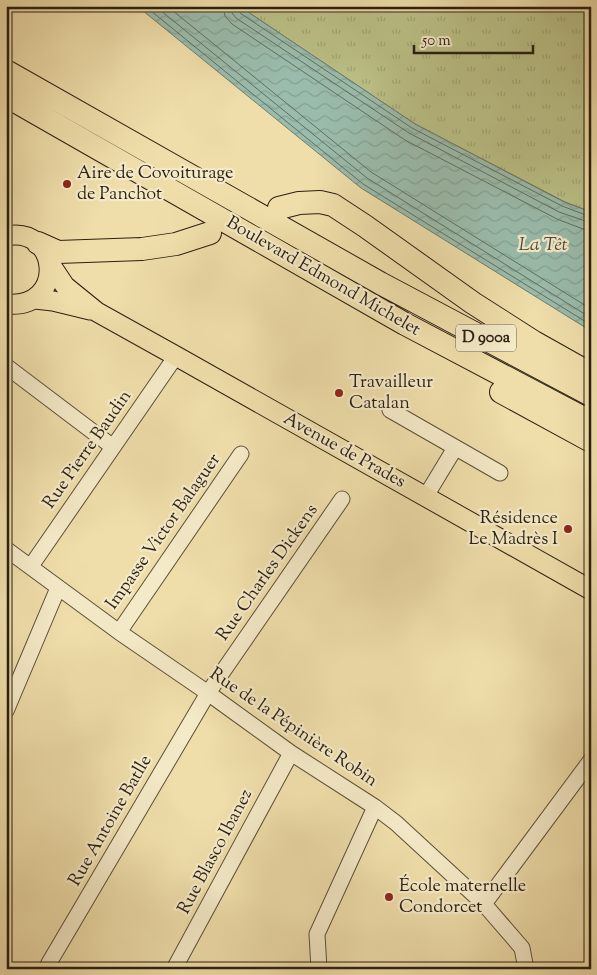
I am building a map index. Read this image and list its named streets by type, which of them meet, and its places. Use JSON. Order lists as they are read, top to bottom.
{
  "streets": {
    "highway": ["Boulevard Edmond Michelet", "D 900a"],
    "main road": ["Avenue de Prades"],
    "street": [
      "Rue Pierre Baudin",
      "Impasse Victor Balaguer",
      "Rue Charles Dickens",
      "Rue de la Pépinière Robin",
      "Rue Antoine Batlle",
      "Rue Blasco Ibanez"
    ]
  },
  "crossings": [
    ["Rue Pierre Baudin", "Avenue de Prades"],
    ["Rue Pierre Baudin", "Rue de la Pépinière Robin"],
    ["Impasse Victor Balaguer", "Rue de la Pépinière Robin"],
    ["Rue Charles Dickens", "Rue de la Pépinière Robin"],
    ["Rue Charles Dickens", "Rue Antoine Batlle"],
    ["Rue de la Pépinière Robin", "Rue Antoine Batlle"],
    ["Rue de la Pépinière Robin", "Rue Blasco Ibanez"]
  ],
  "water": ["La Têt"],
  "places": [
    "Aire de Covoiturage de Panchot",
    "Travailleur Catalan",
    "Résidence Le Madrès I",
    "École maternelle Condorcet"
  ],
  "scale_bar": "50 m"
}
